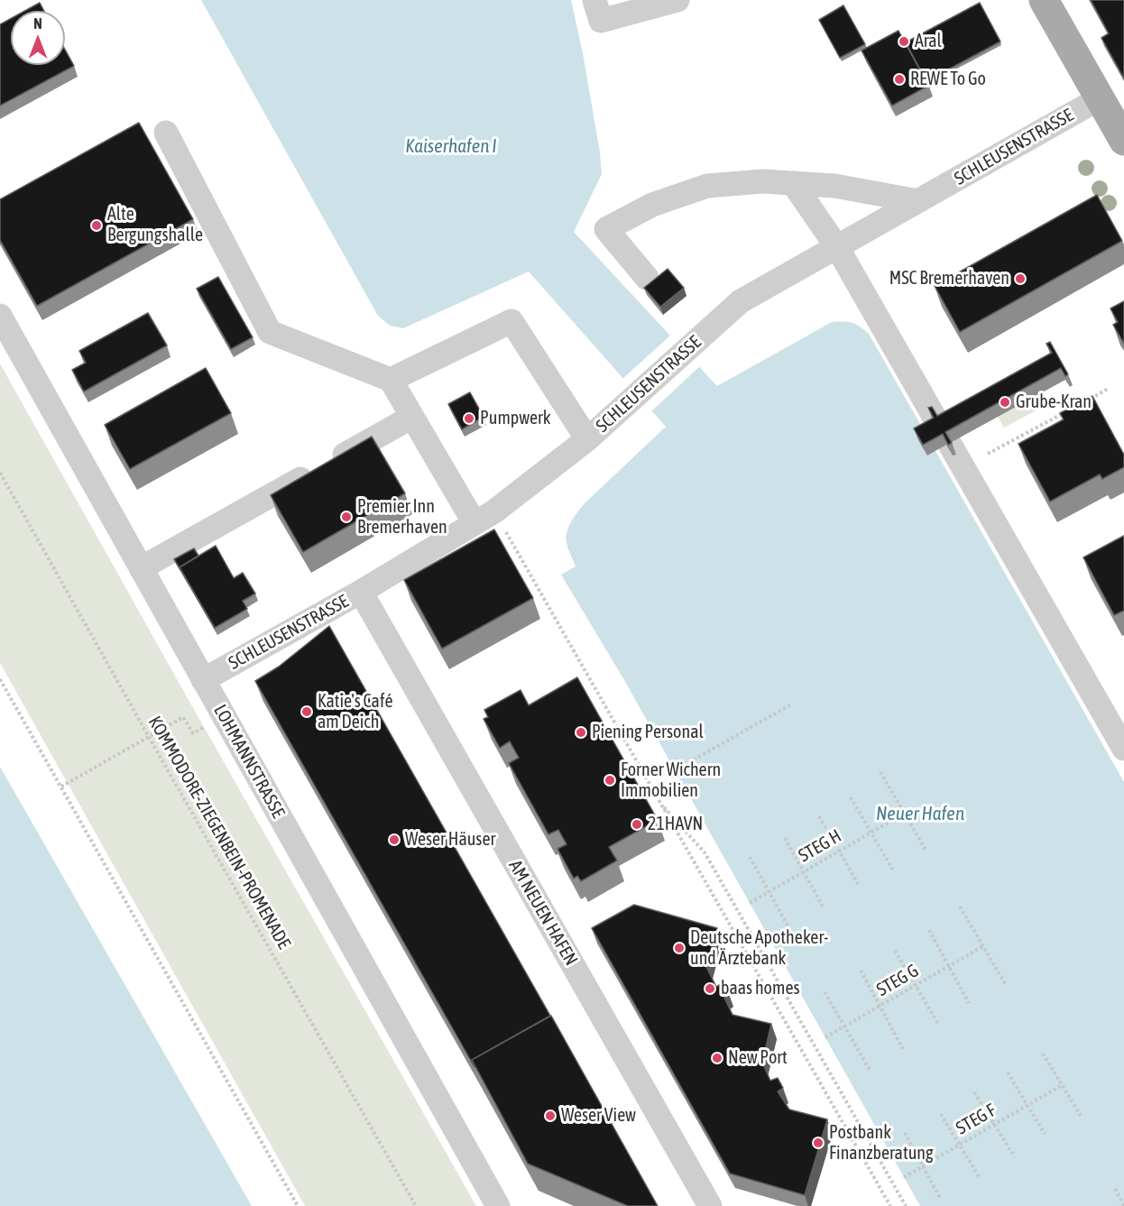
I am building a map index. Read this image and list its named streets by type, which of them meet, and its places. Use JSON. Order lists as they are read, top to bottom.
{
  "streets": {
    "street": ["SCHLEUSENSTRASSE", "LOHMANNSTRASSE", "AM NEUEN HAFEN"],
    "path": [
      "KOMMODORE-ZIEGENBEIN-PROMENADE",
      "STEG H",
      "STEG G",
      "STEG F"
    ]
  },
  "crossings": [
    ["SCHLEUSENSTRASSE", "LOHMANNSTRASSE"],
    ["SCHLEUSENSTRASSE", "AM NEUEN HAFEN"]
  ],
  "water": ["Kaiserhafen I", "Neuer Hafen"],
  "places": [
    "Aral",
    "REWE To Go",
    "Alte Bergungshalle",
    "MSC Bremerhaven",
    "Grube-Kran",
    "Pumpwerk",
    "Premier Inn Bremerhaven",
    "Katie's Café am Deich",
    "Piening Personal",
    "Forner Wichern Immobilien",
    "21HAVN",
    "Weser Häuser",
    "Deutsche Apotheker- und Ärztebank",
    "baas homes",
    "New Port",
    "Weser View",
    "Postbank Finanzberatung"
  ],
  "north": "top"
}
